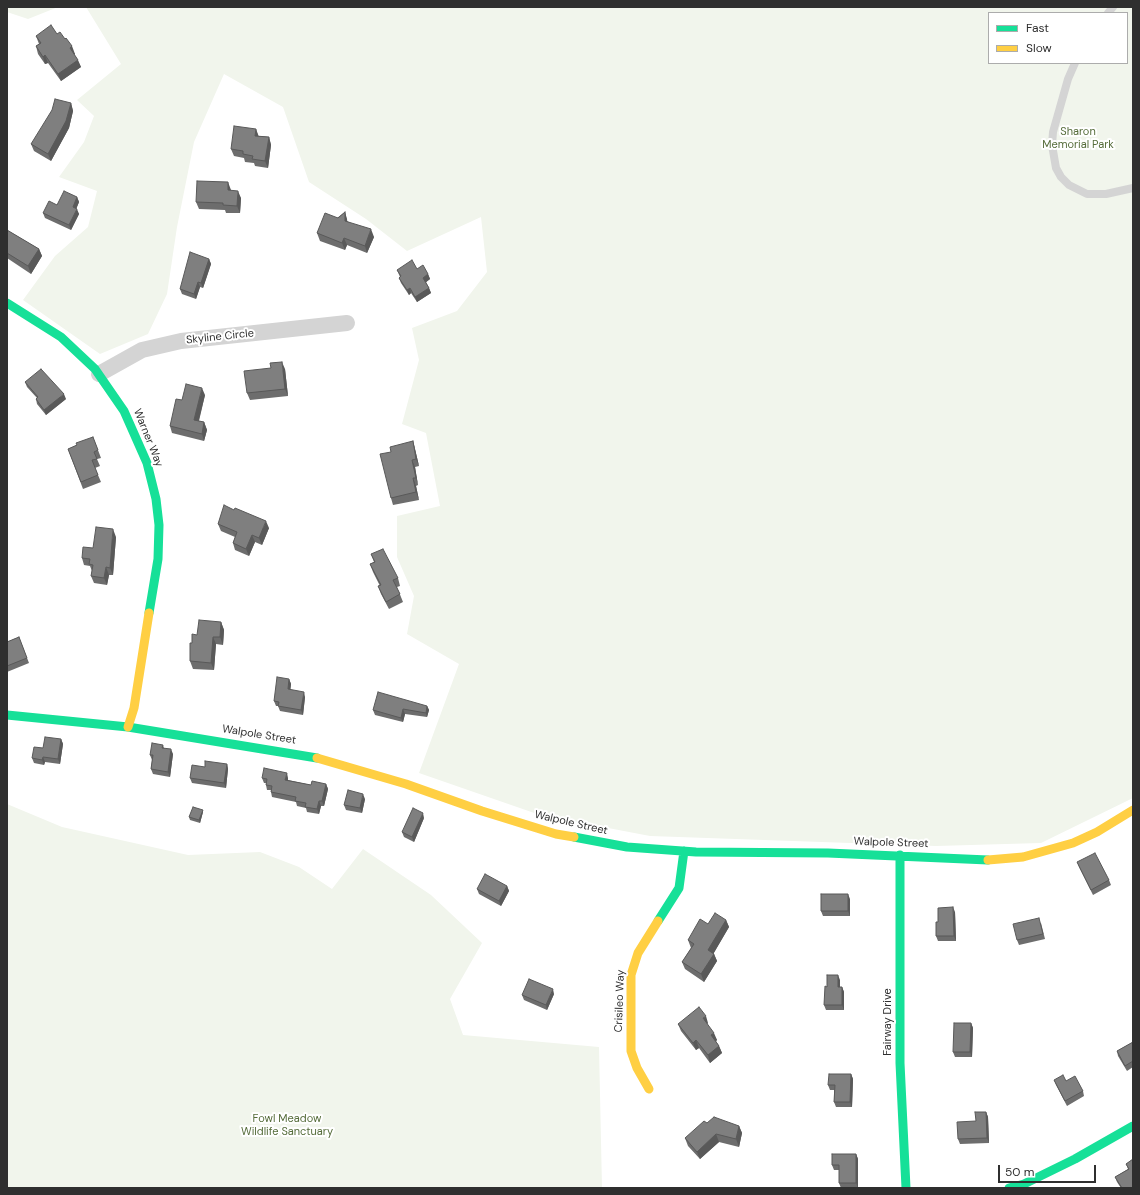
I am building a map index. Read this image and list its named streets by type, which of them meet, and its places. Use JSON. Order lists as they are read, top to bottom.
{
  "streets": {
    "street": [
      "Skyline Circle",
      "Warner Way",
      "Walpole Street",
      "Crisileo Way",
      "Fairway Drive"
    ]
  },
  "crossings": [
    ["Skyline Circle", "Warner Way"],
    ["Warner Way", "Walpole Street"],
    ["Walpole Street", "Crisileo Way"],
    ["Walpole Street", "Fairway Drive"]
  ],
  "parks": ["Sharon Memorial Park", "Fowl Meadow Wildlife Sanctuary"],
  "legend": ["Fast", "Slow"],
  "scale_bar": "50 m"
}
